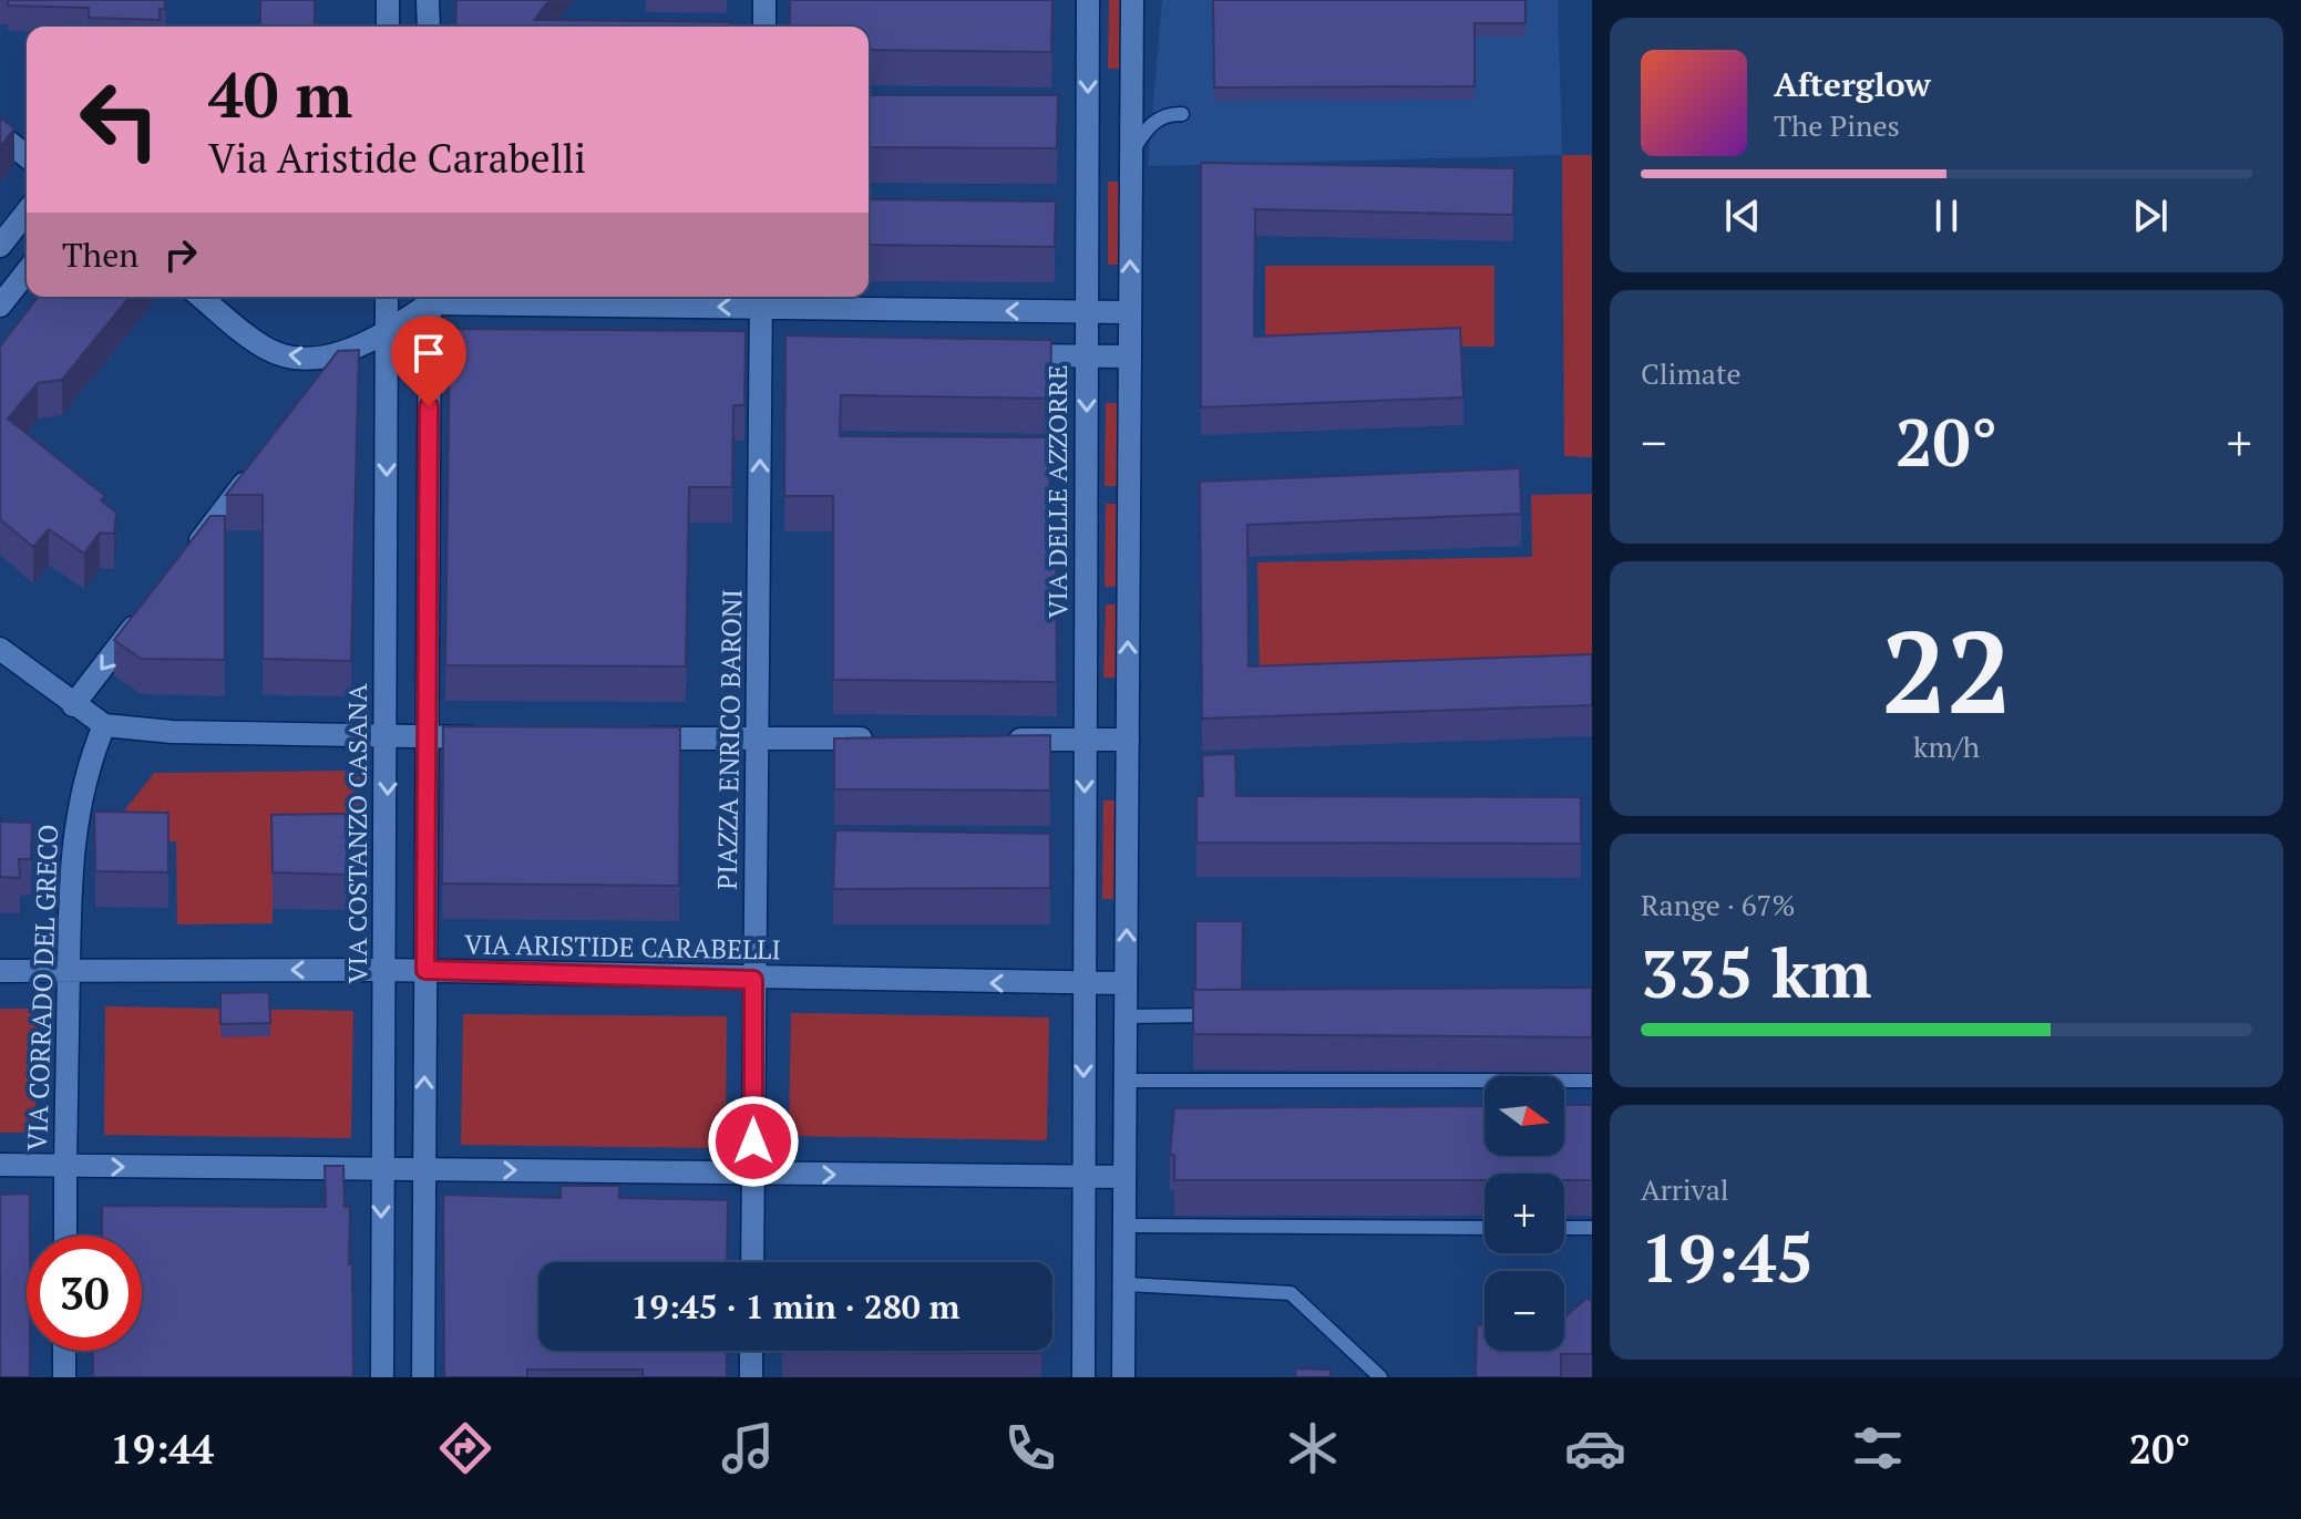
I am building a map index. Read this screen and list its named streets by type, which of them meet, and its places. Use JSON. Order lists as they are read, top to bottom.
{
  "streets": {
    "street": [
      "VIA DELLE AZZORRE",
      "PIAZZA ENRICO BARONI",
      "VIA COSTANZO CASANA",
      "VIA ARISTIDE CARABELLI",
      "VIA CORRADO DEL GRECO"
    ]
  },
  "crossings": [
    ["VIA DELLE AZZORRE", "VIA ARISTIDE CARABELLI"],
    ["PIAZZA ENRICO BARONI", "VIA ARISTIDE CARABELLI"],
    ["VIA COSTANZO CASANA", "VIA ARISTIDE CARABELLI"],
    ["VIA ARISTIDE CARABELLI", "VIA CORRADO DEL GRECO"]
  ],
  "one_way": ["PIAZZA ENRICO BARONI"],
  "north": "right",
  "page": {
    "turn": ["40 m", "Via Aristide Carabelli"],
    "song": ["Afterglow", "The Pines"],
    "then": "Then",
    "tile": [
      "Climate",
      ["22", "km/h"],
      ["Range · 67%", "335 km"],
      ["Arrival", "19:45"]
    ],
    "heat": ["−", "20°", "+"],
    "map_buttons": ["+", "−"],
    "limit": "30",
    "trip": "19:45 · 1 min · 280 m",
    "tabs": ["19:44", "20°"]
  }
}
